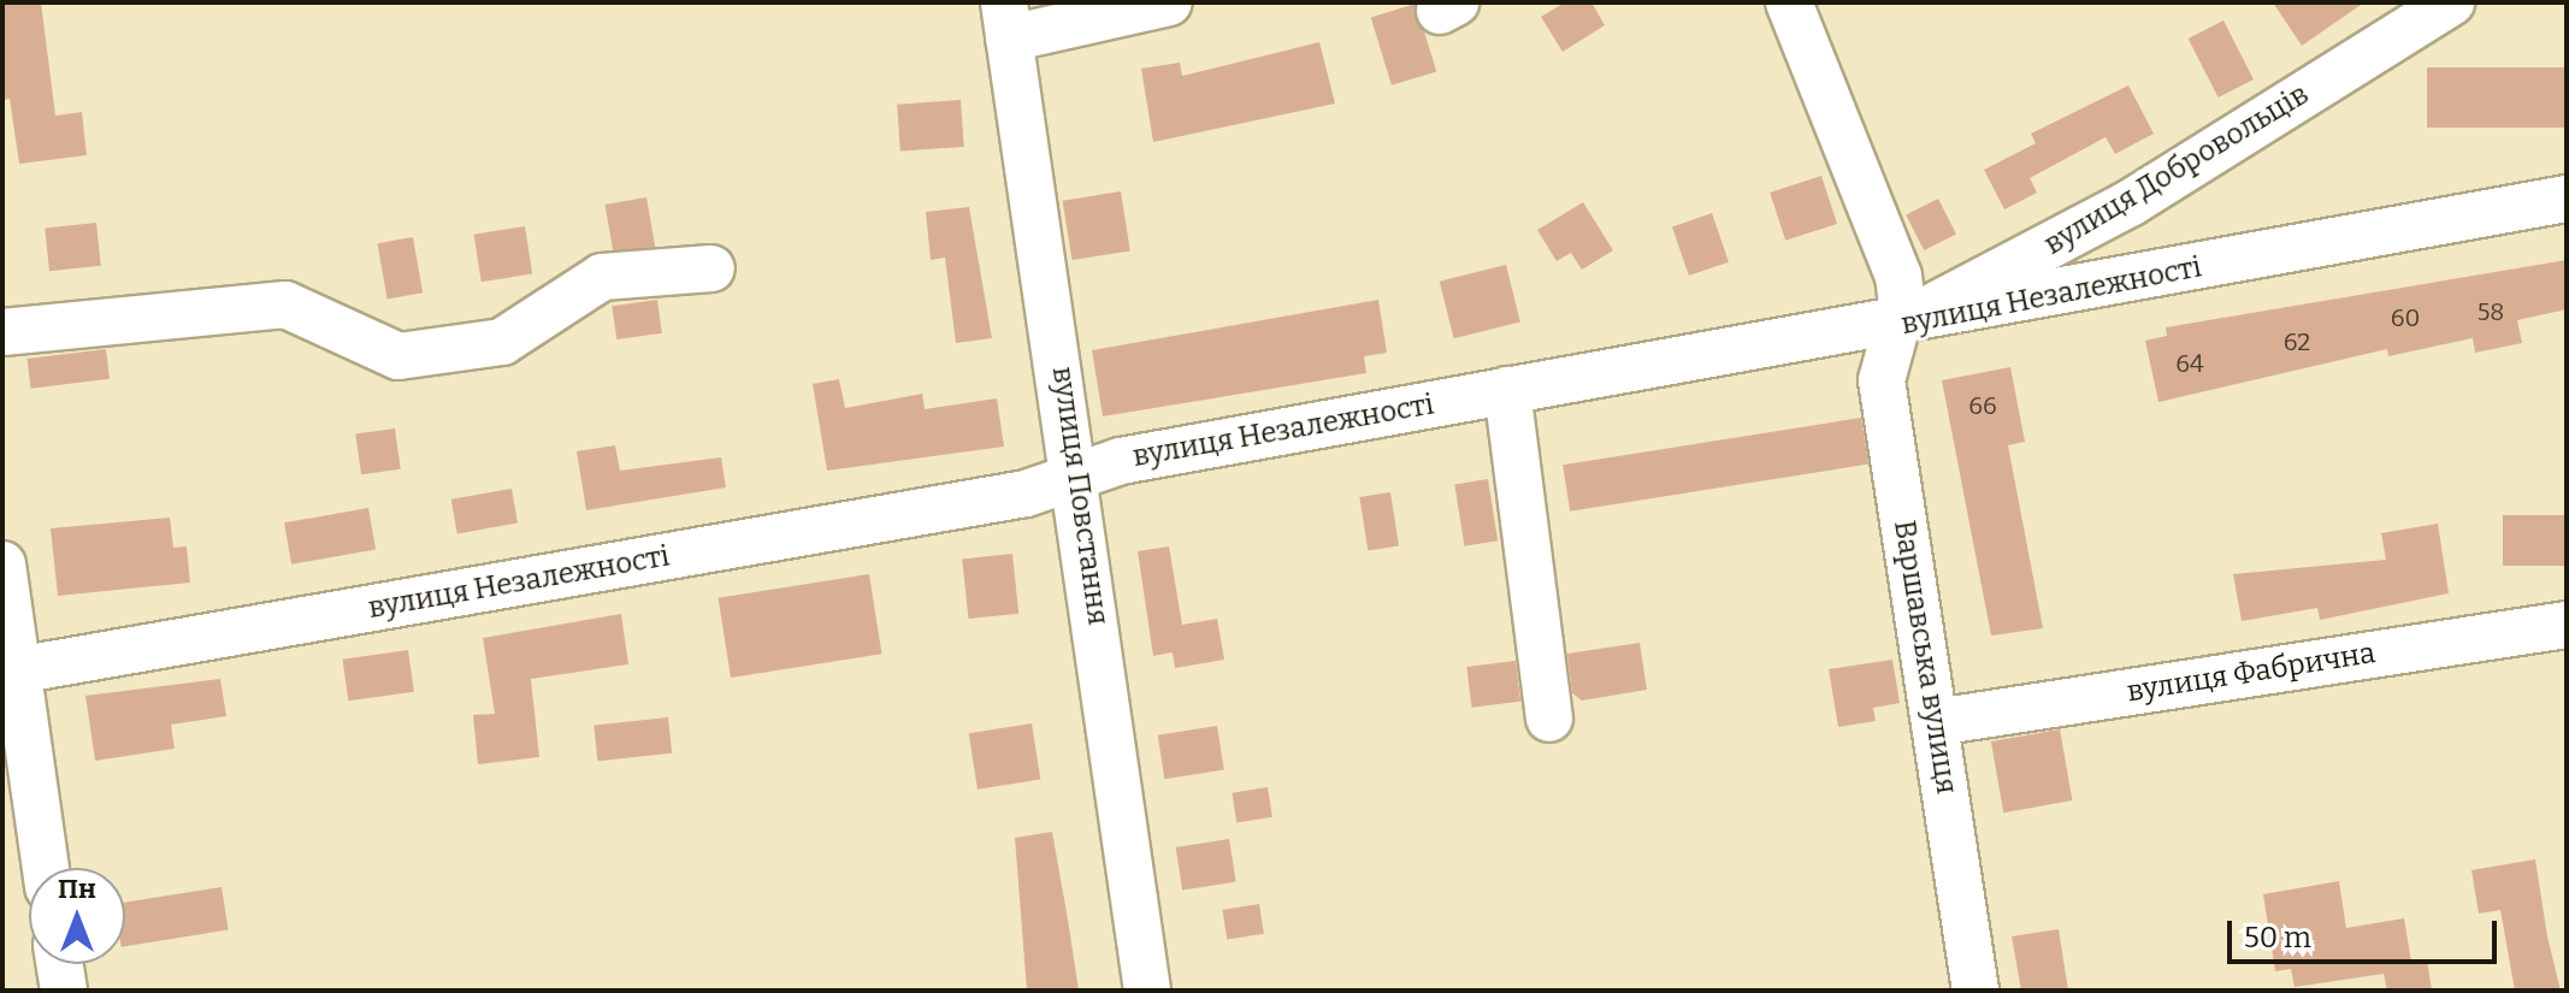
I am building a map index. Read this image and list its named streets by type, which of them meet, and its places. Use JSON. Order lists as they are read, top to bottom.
{
  "streets": {
    "street": [
      "вулиця Добровольців",
      "вулиця Незалежності",
      "вулиця Повстання",
      "Варшавська вулиця",
      "вулиця Фабрична"
    ]
  },
  "crossings": [
    ["вулиця Добровольців", "вулиця Незалежності"],
    ["вулиця Добровольців", "Варшавська вулиця"],
    ["вулиця Незалежності", "вулиця Повстання"],
    ["вулиця Незалежності", "Варшавська вулиця"],
    ["Варшавська вулиця", "вулиця Фабрична"]
  ],
  "house_numbers": [
    "58",
    "60",
    "62",
    "64",
    "66"
  ],
  "scale_bar": "50 m",
  "north": "top"
}
